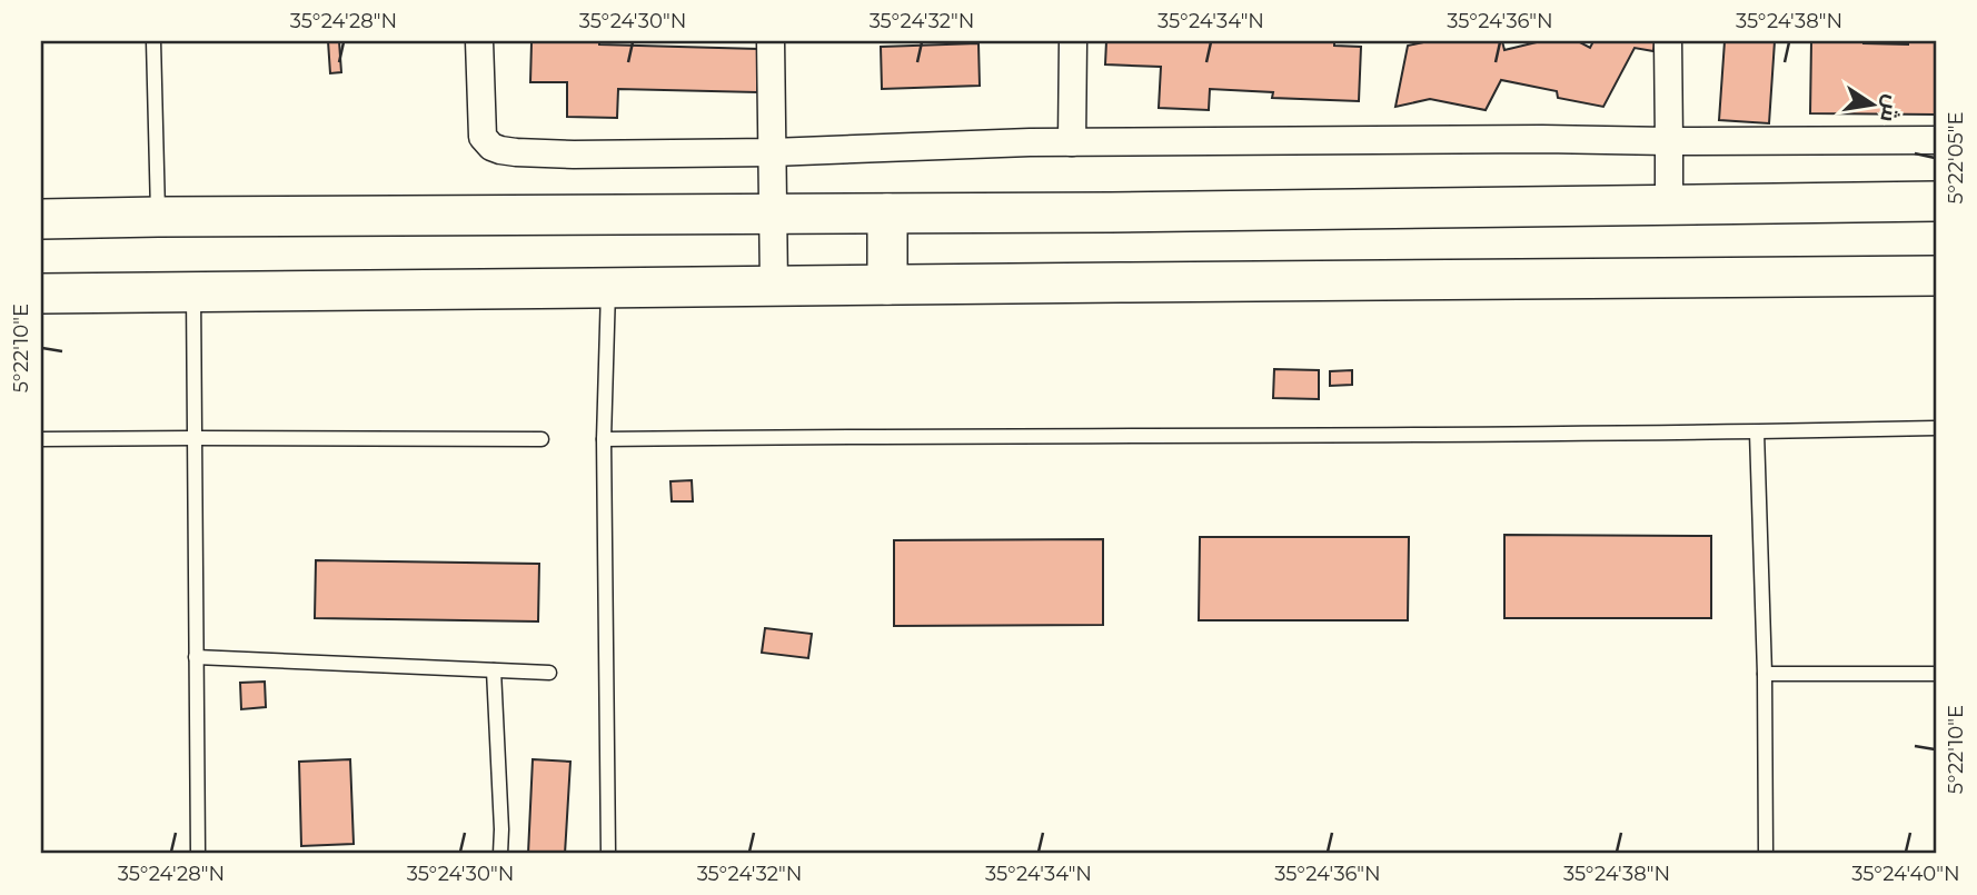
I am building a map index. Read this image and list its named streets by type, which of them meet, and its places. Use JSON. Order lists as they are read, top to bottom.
{
  "north": "right",
  "coordinates": [
    "35°24'28\"N",
    "35°24'30\"N",
    "35°24'32\"N",
    "35°24'34\"N",
    "35°24'36\"N",
    "35°24'38\"N",
    "5°22'05\"E",
    "5°22'10\"E",
    "35°24'40\"N"
  ]
}
